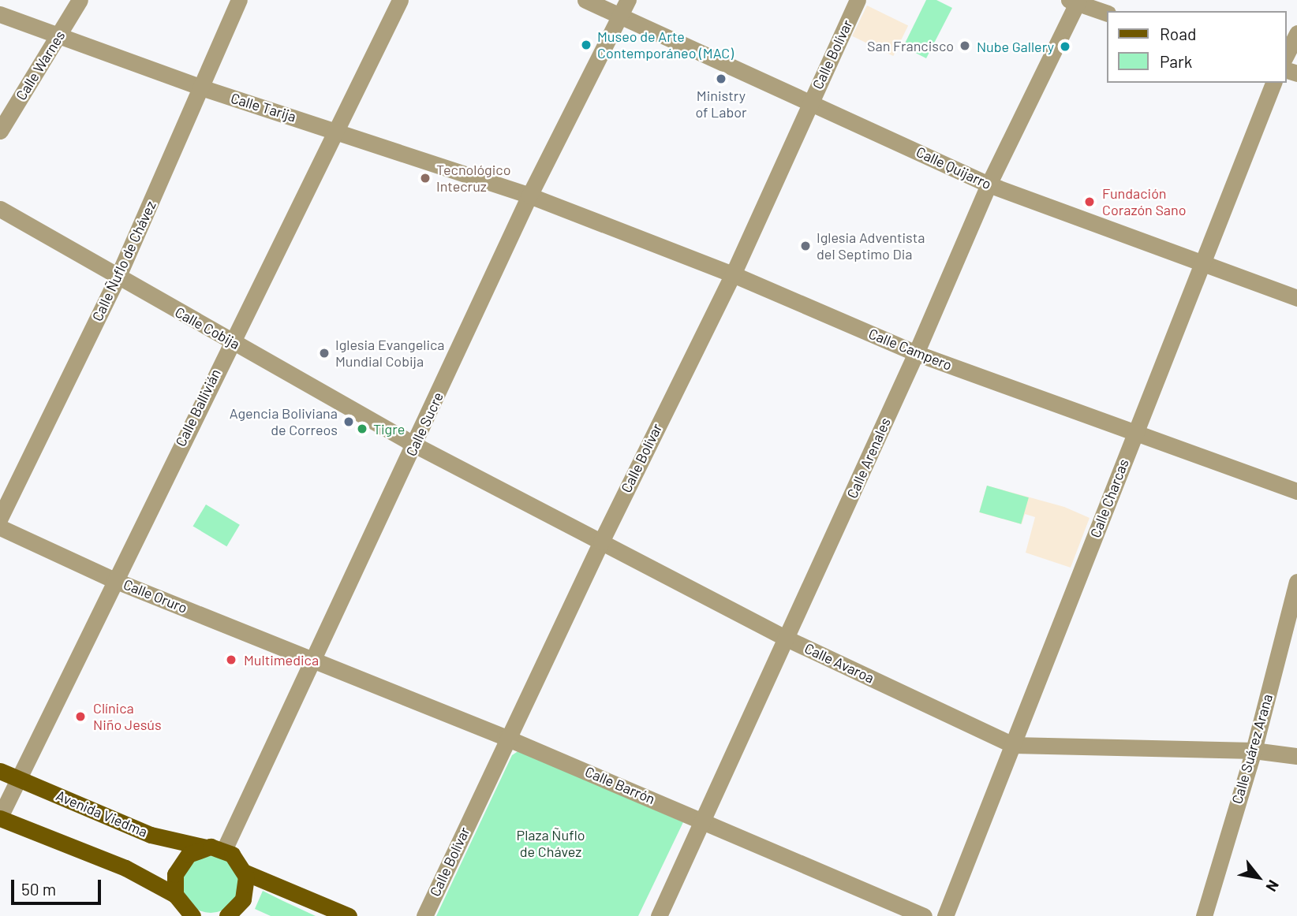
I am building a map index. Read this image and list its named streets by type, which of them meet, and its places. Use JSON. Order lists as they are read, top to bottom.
{
  "streets": {
    "main road": ["Avenida Viedma"],
    "street": [
      "Calle Bolívar",
      "Calle Warnes",
      "Calle Tarija",
      "Calle Quijarro",
      "Calle Ñuflo de Chávez",
      "Calle Cobija",
      "Calle Campero",
      "Calle Ballivián",
      "Calle Sucre",
      "Calle Arenales",
      "Calle Charcas",
      "Calle Oruro",
      "Calle Avaroa",
      "Calle Suárez Arana",
      "Calle Barrón"
    ]
  },
  "crossings": [
    ["Calle Bolívar", "Calle Quijarro"],
    ["Calle Bolívar", "Calle Campero"],
    ["Calle Bolívar", "Calle Avaroa"],
    ["Calle Bolívar", "Calle Barrón"],
    ["Calle Warnes", "Calle Tarija"],
    ["Calle Tarija", "Calle Ñuflo de Chávez"],
    ["Calle Tarija", "Calle Campero"],
    ["Calle Tarija", "Calle Ballivián"],
    ["Calle Tarija", "Calle Sucre"],
    ["Calle Quijarro", "Calle Sucre"],
    ["Calle Quijarro", "Calle Arenales"],
    ["Calle Quijarro", "Calle Charcas"],
    ["Calle Ñuflo de Chávez", "Calle Cobija"],
    ["Calle Cobija", "Calle Ballivián"],
    ["Calle Cobija", "Calle Sucre"],
    ["Calle Cobija", "Calle Avaroa"],
    ["Calle Campero", "Calle Sucre"],
    ["Calle Campero", "Calle Arenales"],
    ["Calle Campero", "Calle Charcas"],
    ["Calle Ballivián", "Calle Oruro"],
    ["Calle Ballivián", "Avenida Viedma"],
    ["Calle Sucre", "Calle Oruro"],
    ["Calle Sucre", "Calle Avaroa"],
    ["Calle Sucre", "Calle Barrón"],
    ["Calle Sucre", "Avenida Viedma"],
    ["Calle Arenales", "Calle Avaroa"],
    ["Calle Arenales", "Calle Barrón"],
    ["Calle Charcas", "Calle Avaroa"],
    ["Calle Oruro", "Calle Barrón"],
    ["Calle Avaroa", "Calle Suárez Arana"]
  ],
  "parks": ["Plaza Ñuflo de Chávez"],
  "places": [
    "Museo de Arte Contemporáneo (MAC)",
    "San Francisco",
    "Nube Gallery",
    "Ministry of Labor",
    "Tecnológico Intecruz",
    "Fundación Corazón Sano",
    "Iglesia Adventista del Septimo Dia",
    "Iglesia Evangelica Mundial Cobija",
    "Agencia Boliviana de Correos",
    "Tigre",
    "Multimedica",
    "Clínica Niño Jesús"
  ],
  "legend": ["Road", "Park"],
  "scale_bar": "50 m",
  "north": "bottom right"
}
